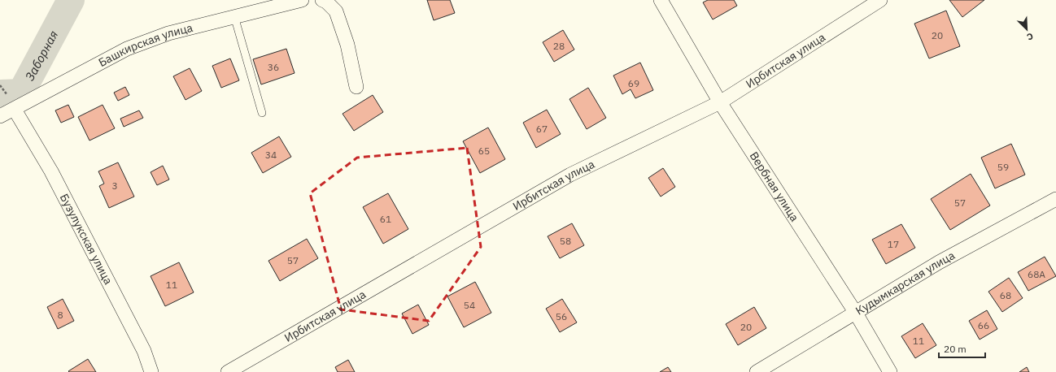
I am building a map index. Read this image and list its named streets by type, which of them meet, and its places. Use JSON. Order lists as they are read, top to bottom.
{
  "streets": {
    "street": [
      "Башкирская улица",
      "Ирбитская улица",
      "Вербная улица",
      "Бузулукская улица",
      "Кудымкарская улица"
    ]
  },
  "crossings": [
    ["Башкирская улица", "Бузулукская улица"],
    ["Ирбитская улица", "Вербная улица"],
    ["Вербная улица", "Кудымкарская улица"]
  ],
  "water": ["Заборная"],
  "house_numbers": [
    "20",
    "28",
    "36",
    "69",
    "67",
    "65",
    "34",
    "59",
    "3",
    "57",
    "61",
    "58",
    "17",
    "57",
    "68А",
    "11",
    "68",
    "54",
    "8",
    "56",
    "66",
    "20",
    "11"
  ],
  "scale_bar": "20 m",
  "north": "bottom right"
}
